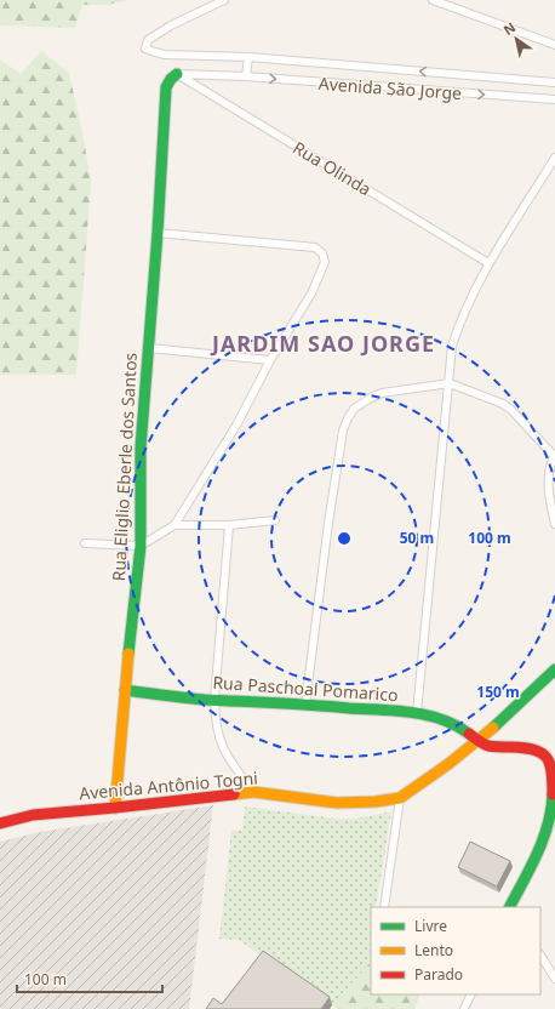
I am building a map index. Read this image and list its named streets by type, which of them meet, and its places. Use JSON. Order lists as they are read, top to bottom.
{
  "streets": {
    "street": [
      "Avenida São Jorge",
      "Rua Olinda",
      "Rua Eliglio Eberle dos Santos",
      "Rua Paschoal Pomarico",
      "Avenida Antônio Togni"
    ]
  },
  "crossings": [
    ["Avenida São Jorge", "Rua Olinda"],
    ["Avenida São Jorge", "Rua Eliglio Eberle dos Santos"],
    ["Rua Olinda", "Rua Eliglio Eberle dos Santos"],
    ["Rua Eliglio Eberle dos Santos", "Rua Paschoal Pomarico"],
    ["Rua Eliglio Eberle dos Santos", "Avenida Antônio Togni"],
    ["Rua Paschoal Pomarico", "Avenida Antônio Togni"]
  ],
  "districts": ["JARDIM SAO JORGE"],
  "legend": ["Livre", "Lento", "Parado"],
  "scale_bar": "100 m",
  "north": "top left",
  "rings": ["50 m", "100 m", "150 m"]
}
